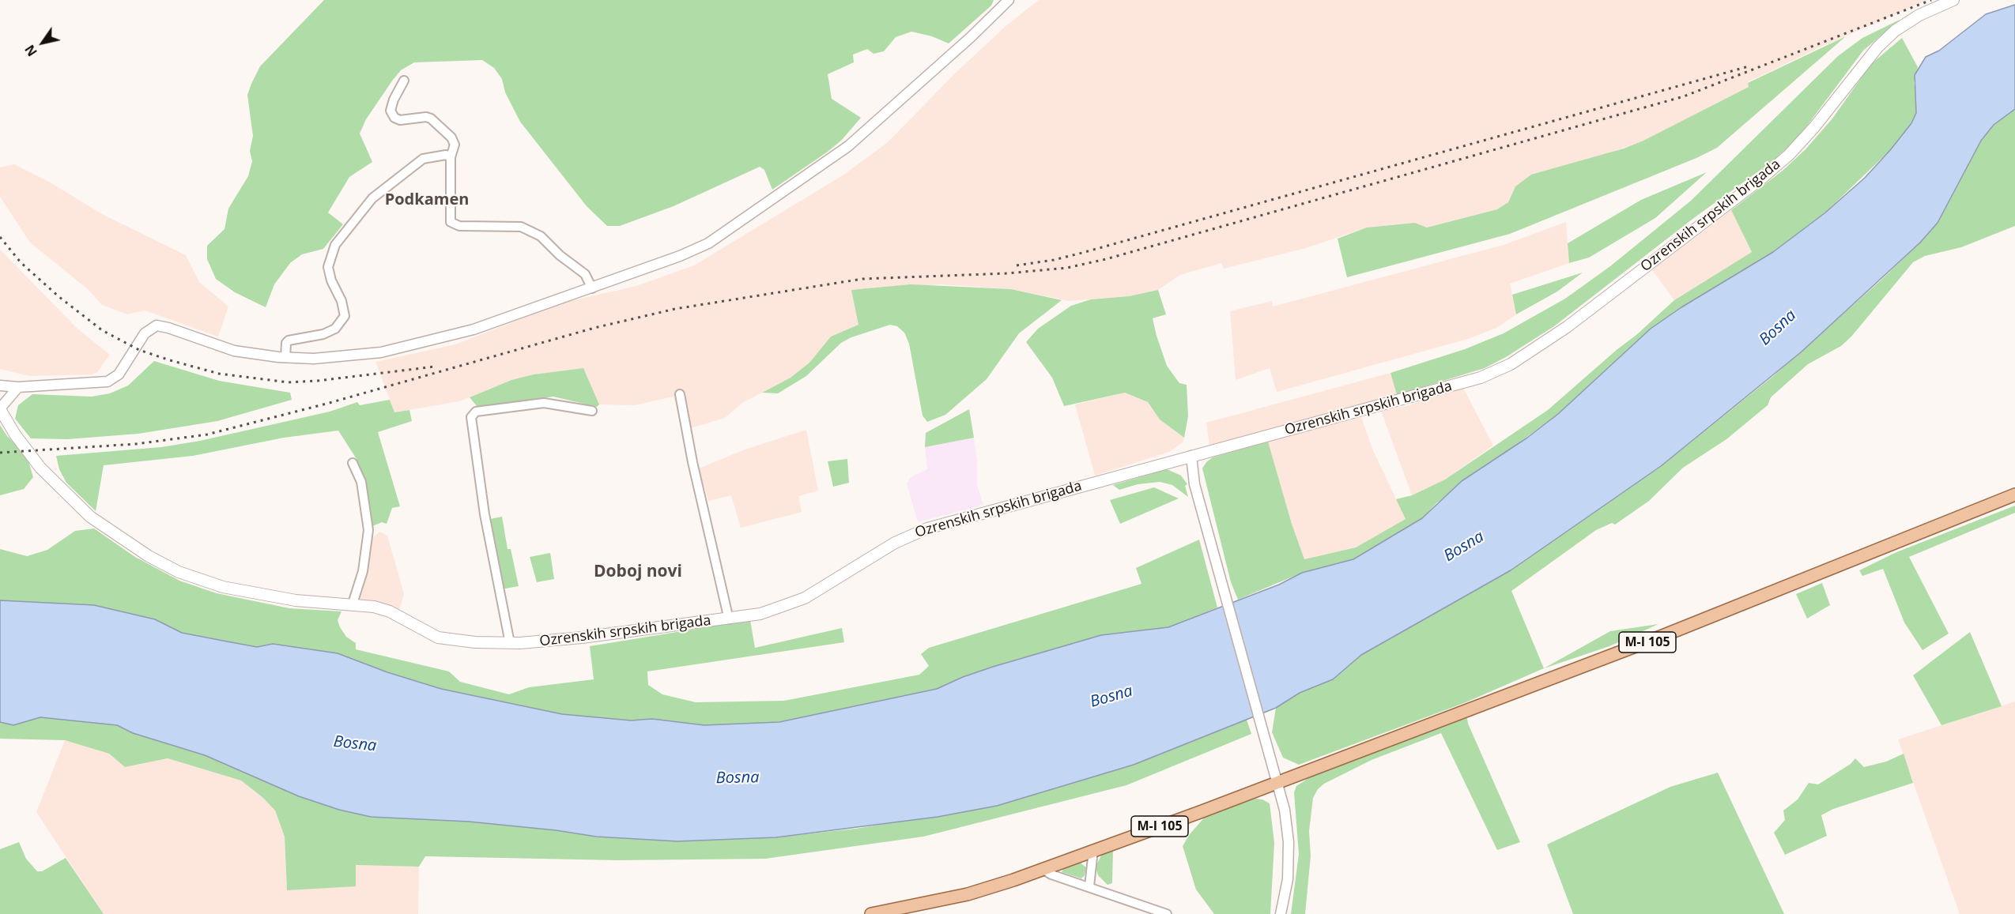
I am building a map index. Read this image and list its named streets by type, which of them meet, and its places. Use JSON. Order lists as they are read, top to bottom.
{
  "streets": {
    "main road": ["Ozrenskih srpskih brigada", "M-I 105"]
  },
  "districts": ["Podkamen", "Doboj novi"],
  "water": ["Bosna"],
  "north": "bottom left"
}
